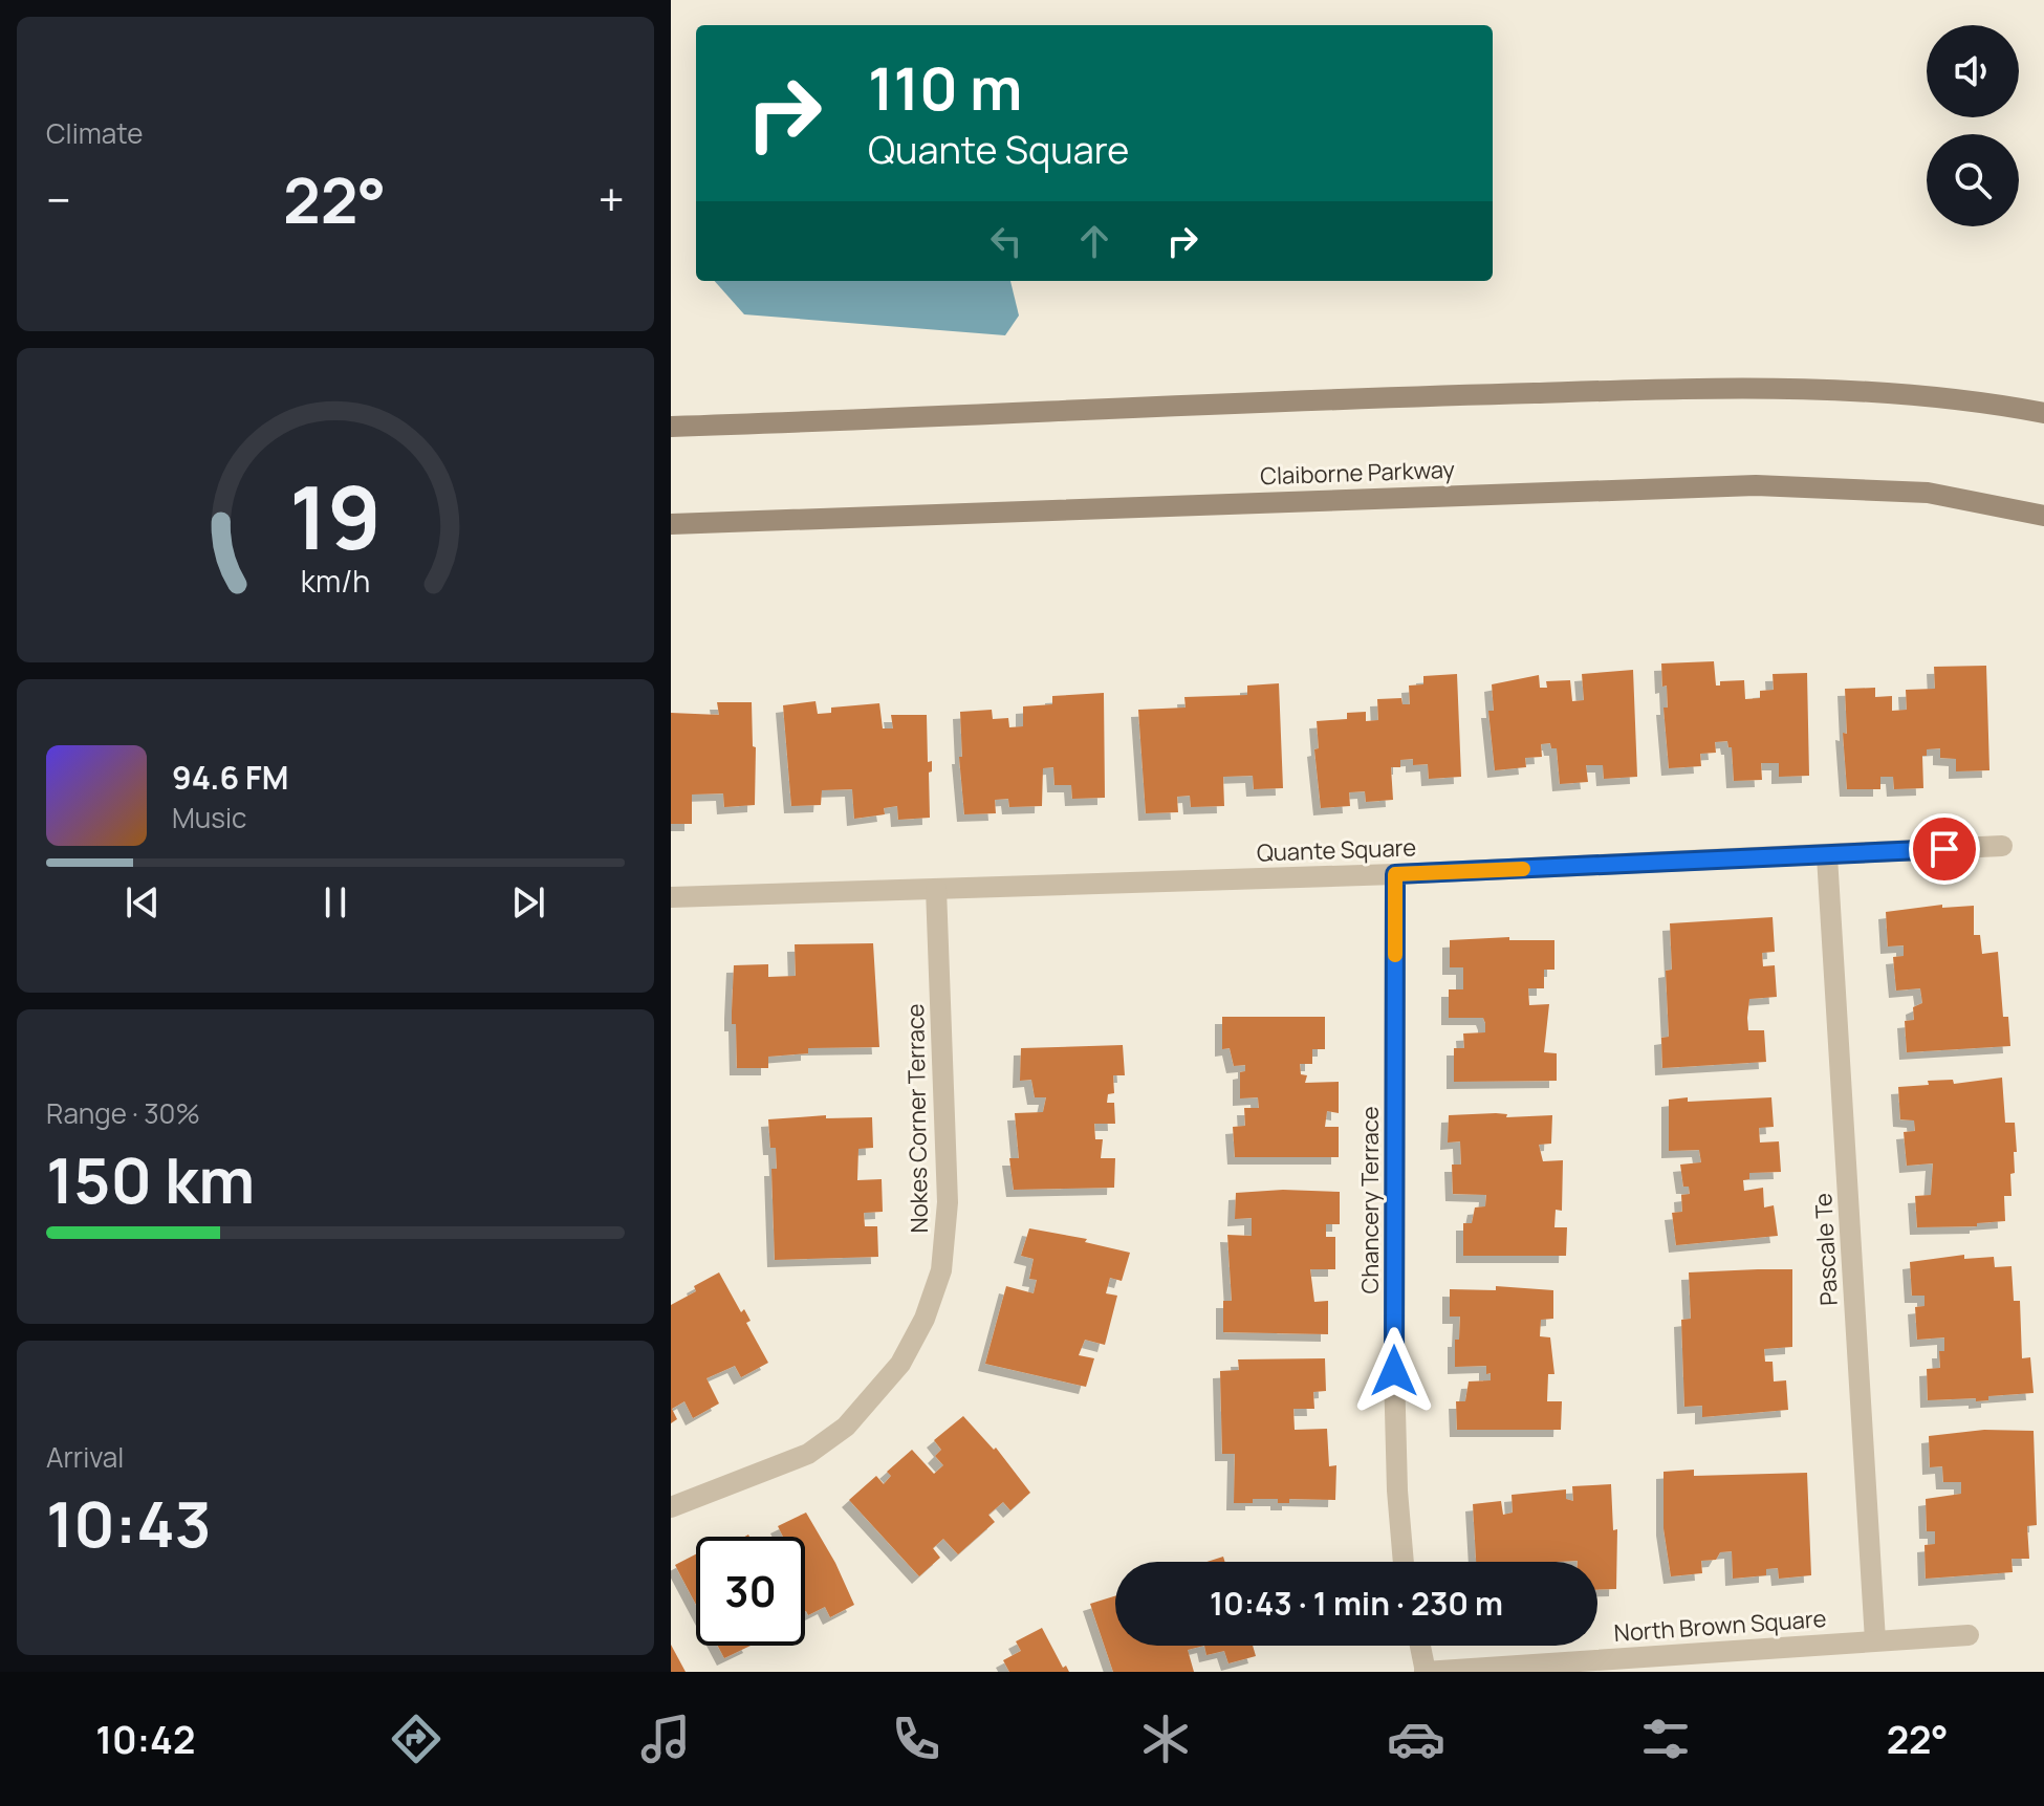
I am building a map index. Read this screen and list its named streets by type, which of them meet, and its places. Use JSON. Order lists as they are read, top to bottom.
{
  "streets": {
    "main road": ["Claiborne Parkway"],
    "street": [
      "Quante Square",
      "Nokes Corner Terrace",
      "Chancery Terrace",
      "Pascale Te",
      "North Brown Square"
    ]
  },
  "crossings": [
    ["Quante Square", "Nokes Corner Terrace"],
    ["Quante Square", "Chancery Terrace"],
    ["Quante Square", "Pascale Te"],
    ["Pascale Te", "North Brown Square"]
  ],
  "page": {
    "tile": [
      "Climate",
      ["Range · 30%", "150 km"],
      ["Arrival", "10:43"]
    ],
    "turn": ["110 m", "Quante Square"],
    "heat": ["−", "22°", "+"],
    "song": ["94.6 FM", "Music"],
    "limit": "30",
    "trip": "10:43 · 1 min · 230 m",
    "tabs": ["10:42", "22°"],
    "gauge": ["19", "km/h"]
  }
}
